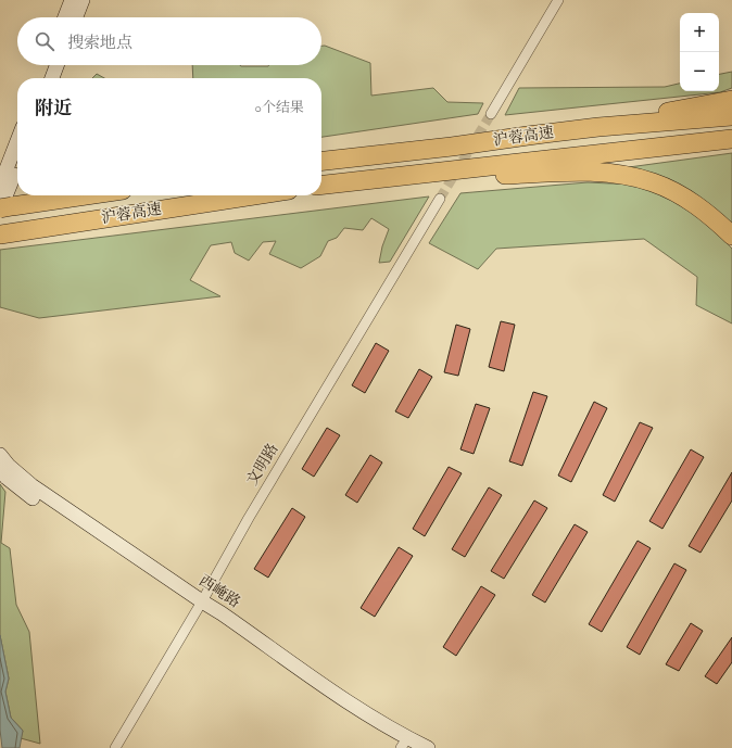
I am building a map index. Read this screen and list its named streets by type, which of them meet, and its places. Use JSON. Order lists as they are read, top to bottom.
{
  "streets": {
    "highway": ["沪蓉高速"],
    "street": ["文明路", "西崦路"]
  },
  "crossings": [
    ["文明路", "西崦路"]
  ],
  "page": {
    "map_buttons": ["+", "−"],
    "search": "搜索地点",
    "heading": ["附近", "0个结果"]
  }
}
